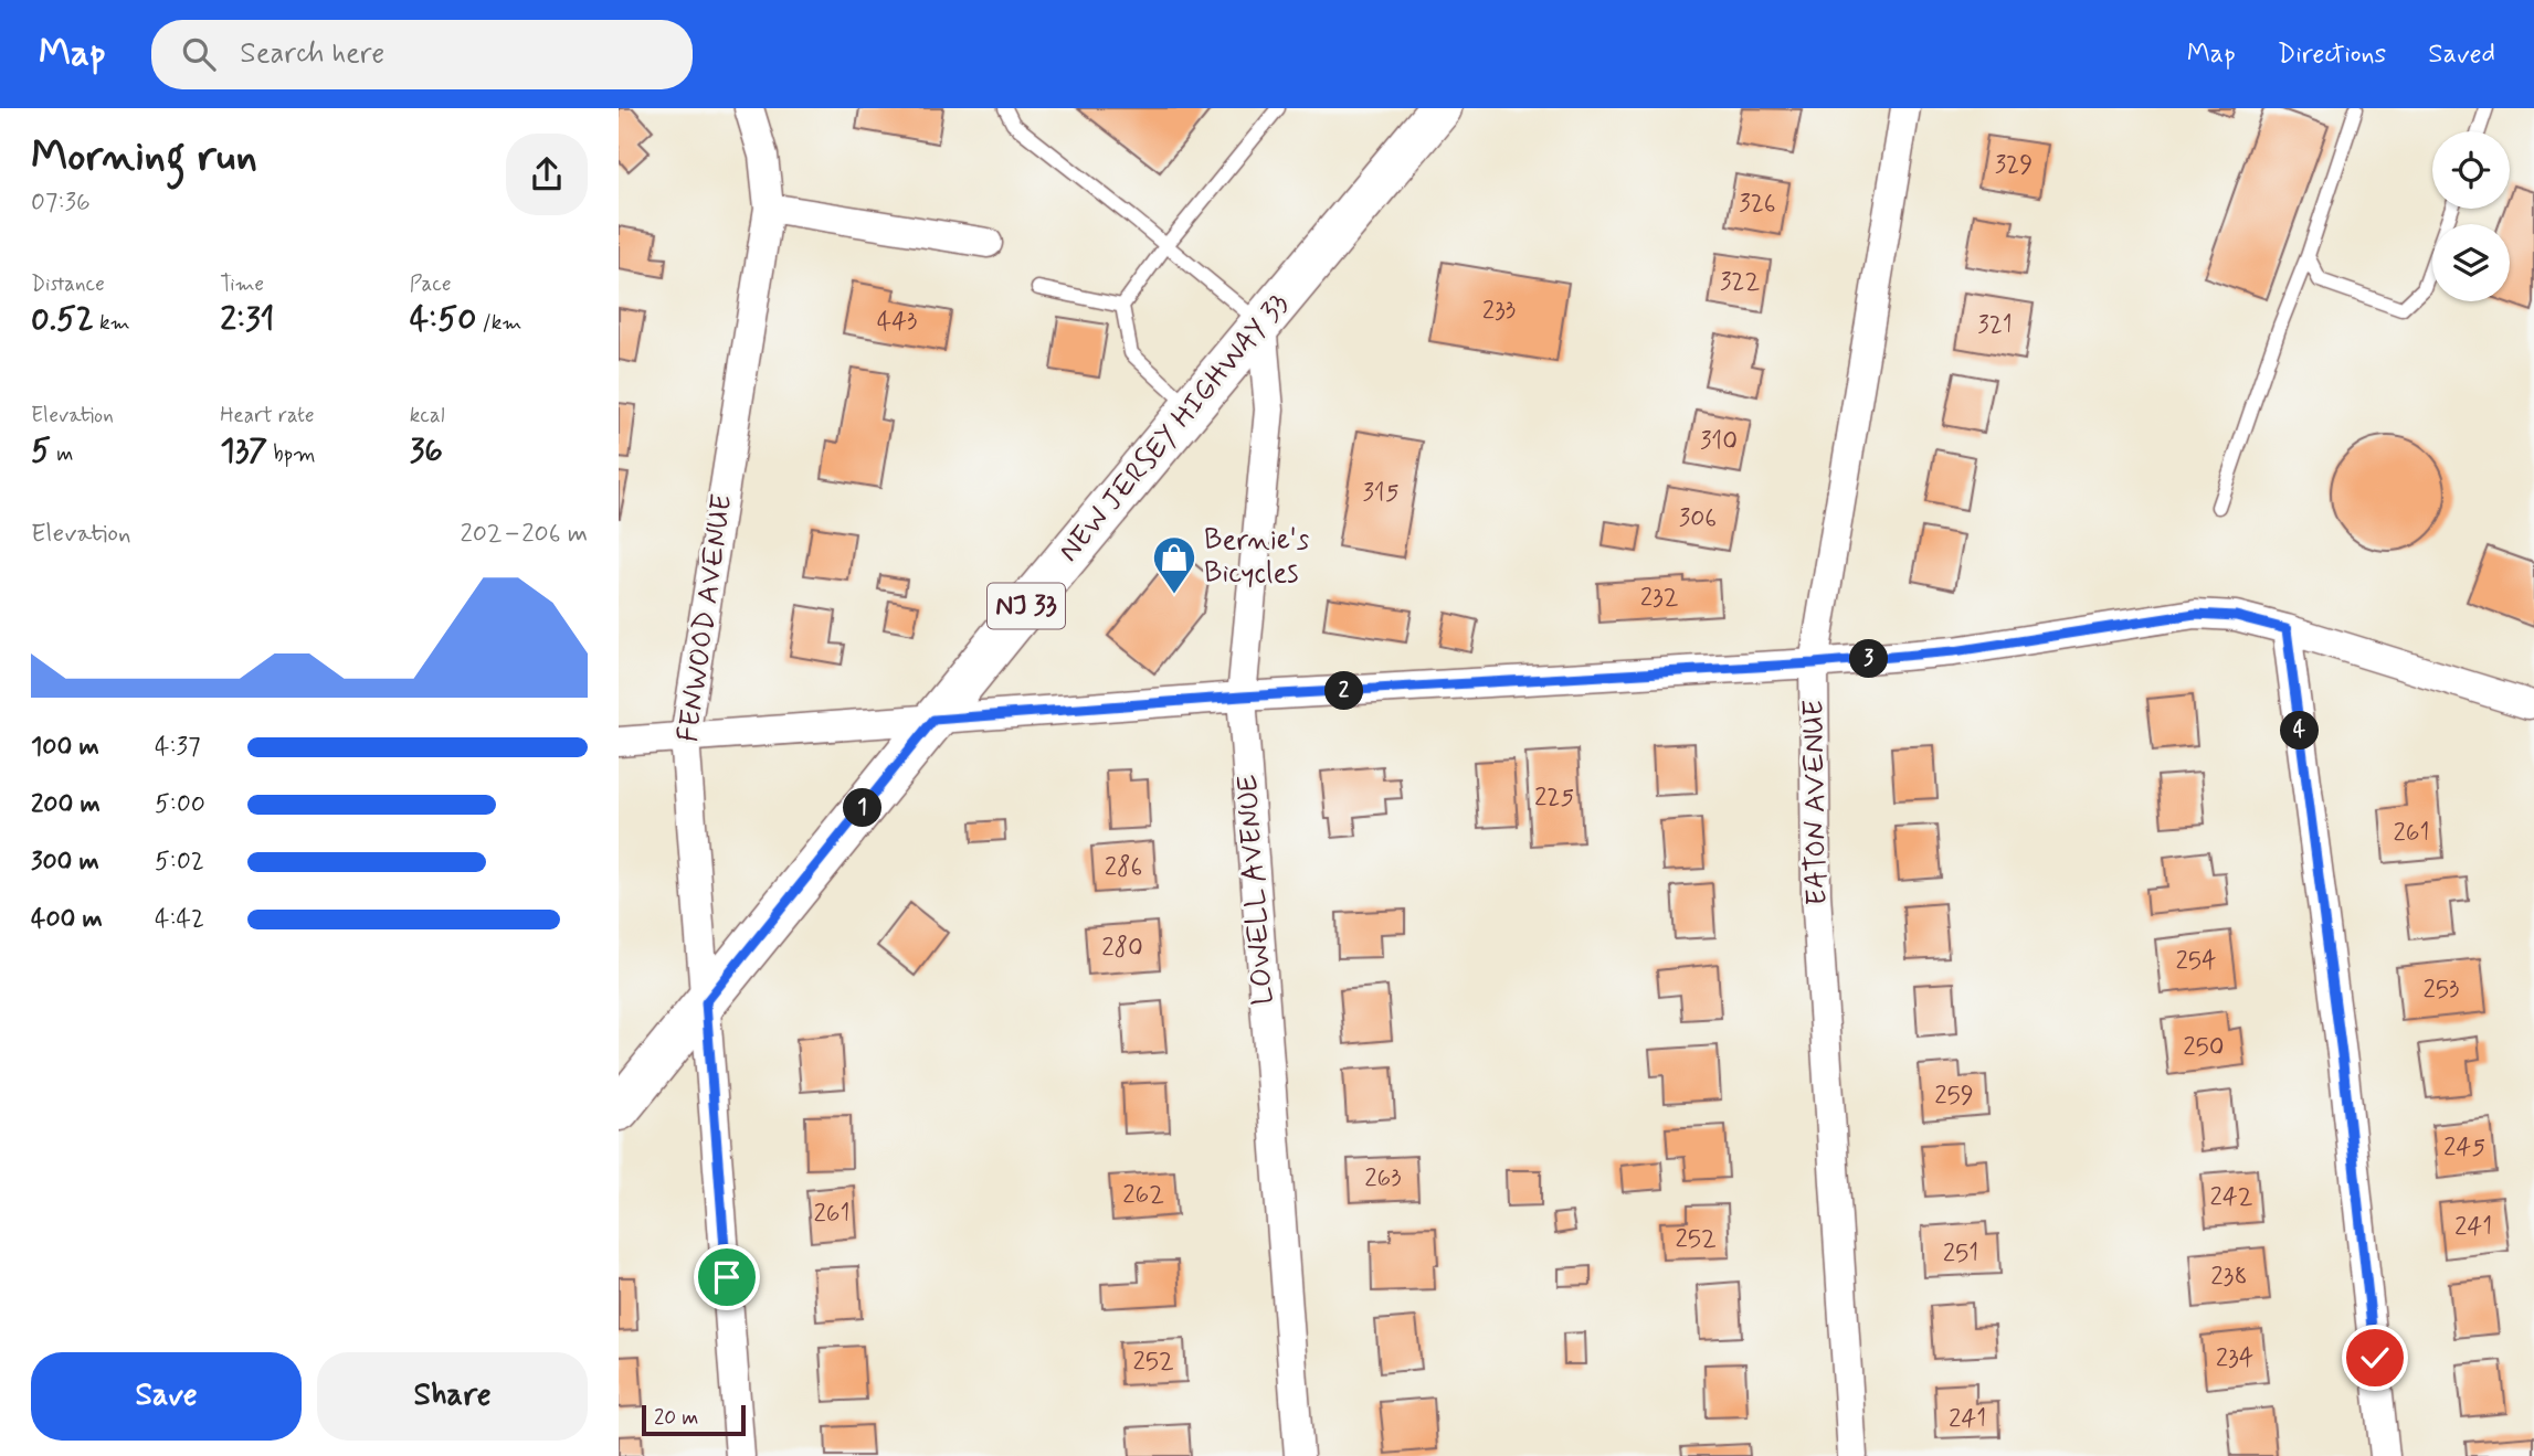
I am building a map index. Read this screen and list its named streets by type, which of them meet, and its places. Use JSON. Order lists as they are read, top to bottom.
{
  "streets": {
    "main road": ["NEW JERSEY HIGHWAY 33", "NJ 33"],
    "street": ["FENWOOD AVENUE", "EATON AVENUE", "LOWELL AVENUE"]
  },
  "crossings": [
    ["NEW JERSEY HIGHWAY 33", "FENWOOD AVENUE"],
    ["NEW JERSEY HIGHWAY 33", "LOWELL AVENUE"]
  ],
  "places": {
    "shop": ["Bernie's Bicycles"]
  },
  "house_numbers": [
    "329",
    "326",
    "322",
    "233",
    "443",
    "321",
    "310",
    "315",
    "306",
    "232",
    "225",
    "261",
    "286",
    "280",
    "254",
    "253",
    "250",
    "259",
    "245",
    "263",
    "262",
    "242",
    "261",
    "241",
    "252",
    "251",
    "238",
    "234",
    "252",
    "241"
  ],
  "scale_bar": "20 m",
  "page": {
    "header": "Map",
    "search": "Search here",
    "nav": ["Map", "Directions", "Saved"],
    "heading": ["Morning run", "07:36"],
    "stats": [
      ["Distance", "0.52 km"],
      ["Time", "2:31"],
      ["Pace", "4:50 /km"],
      ["Elevation", "5 m"],
      ["Heart rate", "137 bpm"],
      ["kcal", "36"]
    ],
    "chart": ["Elevation", "202–206 m"],
    "pins": [
      "3",
      "2",
      "4",
      "1"
    ],
    "list": [
      {
        "name": "100 m",
        "note": "4:37"
      },
      {
        "name": "200 m",
        "note": "5:00"
      },
      {
        "name": "300 m",
        "note": "5:02"
      },
      {
        "name": "400 m",
        "note": "4:42"
      }
    ],
    "buttons": ["Save", "Share"],
    "scale": "20 m"
  }
}
